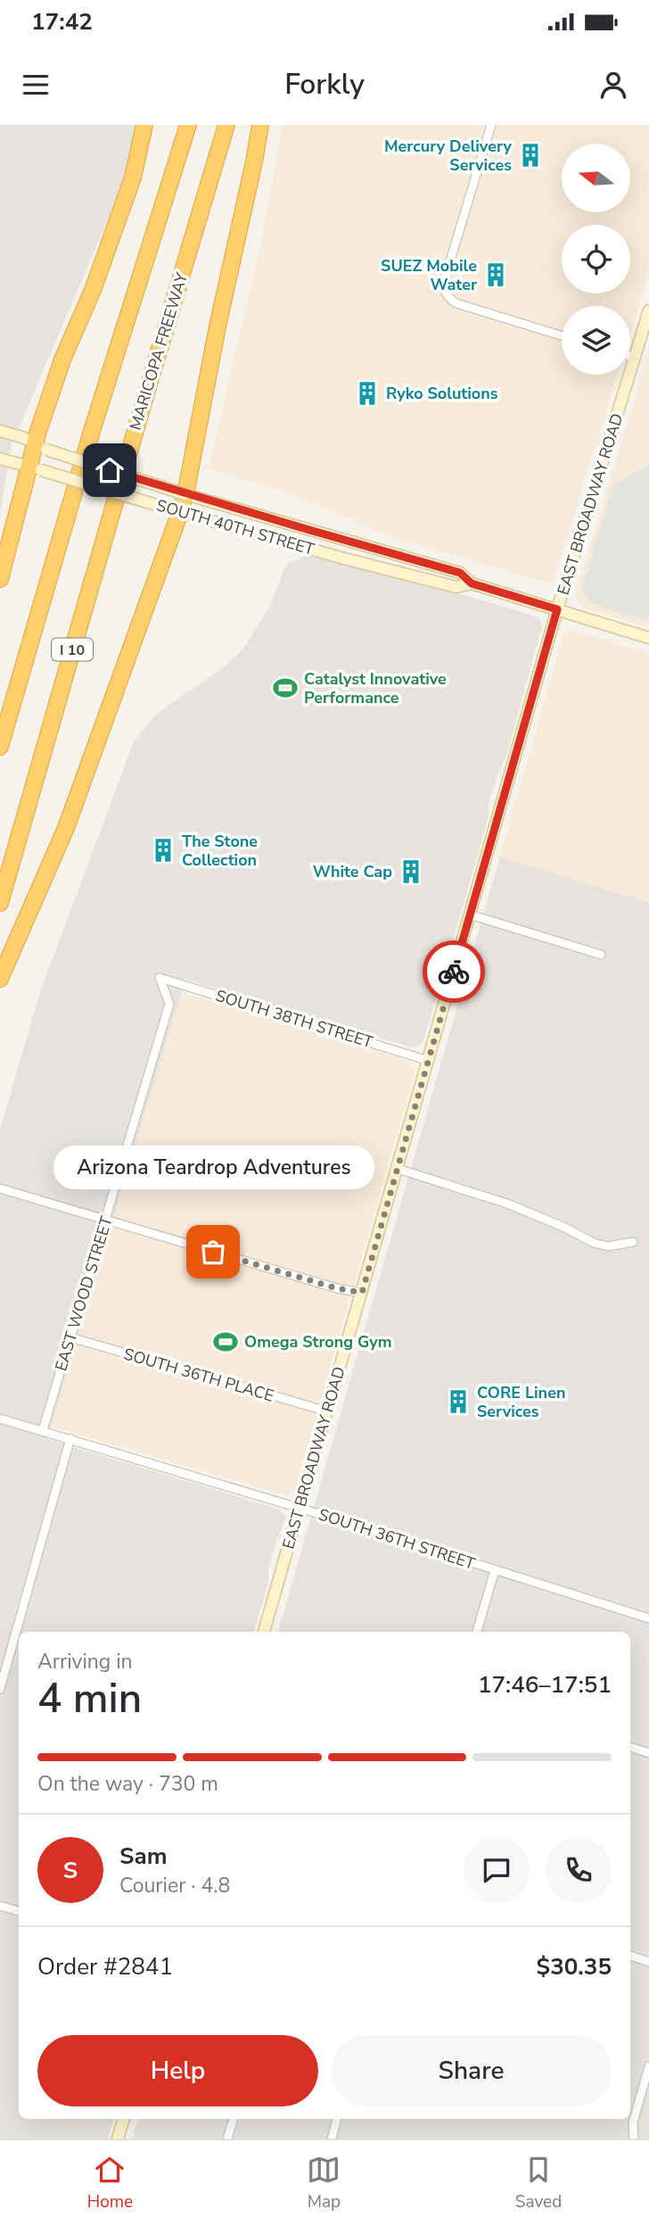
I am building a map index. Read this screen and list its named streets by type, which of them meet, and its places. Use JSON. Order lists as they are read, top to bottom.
{
  "streets": {
    "highway": ["MARICOPA FREEWAY", "I 10"],
    "main road": ["EAST BROADWAY ROAD", "SOUTH 40TH STREET"],
    "street": [
      "SOUTH 38TH STREET",
      "EAST WOOD STREET",
      "SOUTH 36TH PLACE",
      "SOUTH 36TH STREET"
    ]
  },
  "crossings": [
    ["EAST BROADWAY ROAD", "SOUTH 40TH STREET"],
    ["EAST BROADWAY ROAD", "SOUTH 38TH STREET"],
    ["EAST BROADWAY ROAD", "SOUTH 36TH PLACE"],
    ["EAST BROADWAY ROAD", "SOUTH 36TH STREET"],
    ["SOUTH 38TH STREET", "EAST WOOD STREET"],
    ["EAST WOOD STREET", "SOUTH 36TH PLACE"],
    ["EAST WOOD STREET", "SOUTH 36TH STREET"]
  ],
  "places": {
    "building": [
      "Mercury Delivery Services",
      "SUEZ Mobile Water",
      "Ryko Solutions",
      "The Stone Collection",
      "White Cap",
      "CORE Linen Services"
    ],
    "sports": ["Catalyst Innovative Performance", "Omega Strong Gym"],
    "other": ["Arizona Teardrop Adventures"]
  },
  "north": "left",
  "page": {
    "status": "17:42",
    "header": "Forkly",
    "bubble": "Arizona Teardrop Adventures",
    "heading": ["4 min", "Arriving in", "17:46–17:51"],
    "panel": [
      "Sam",
      "Courier · 4.8",
      "Order #2841",
      "$30.35"
    ],
    "bar": "On the way · 730 m",
    "round": "S",
    "buttons": ["Help", "Share"],
    "tabs": ["Home", "Map", "Saved"]
  }
}
